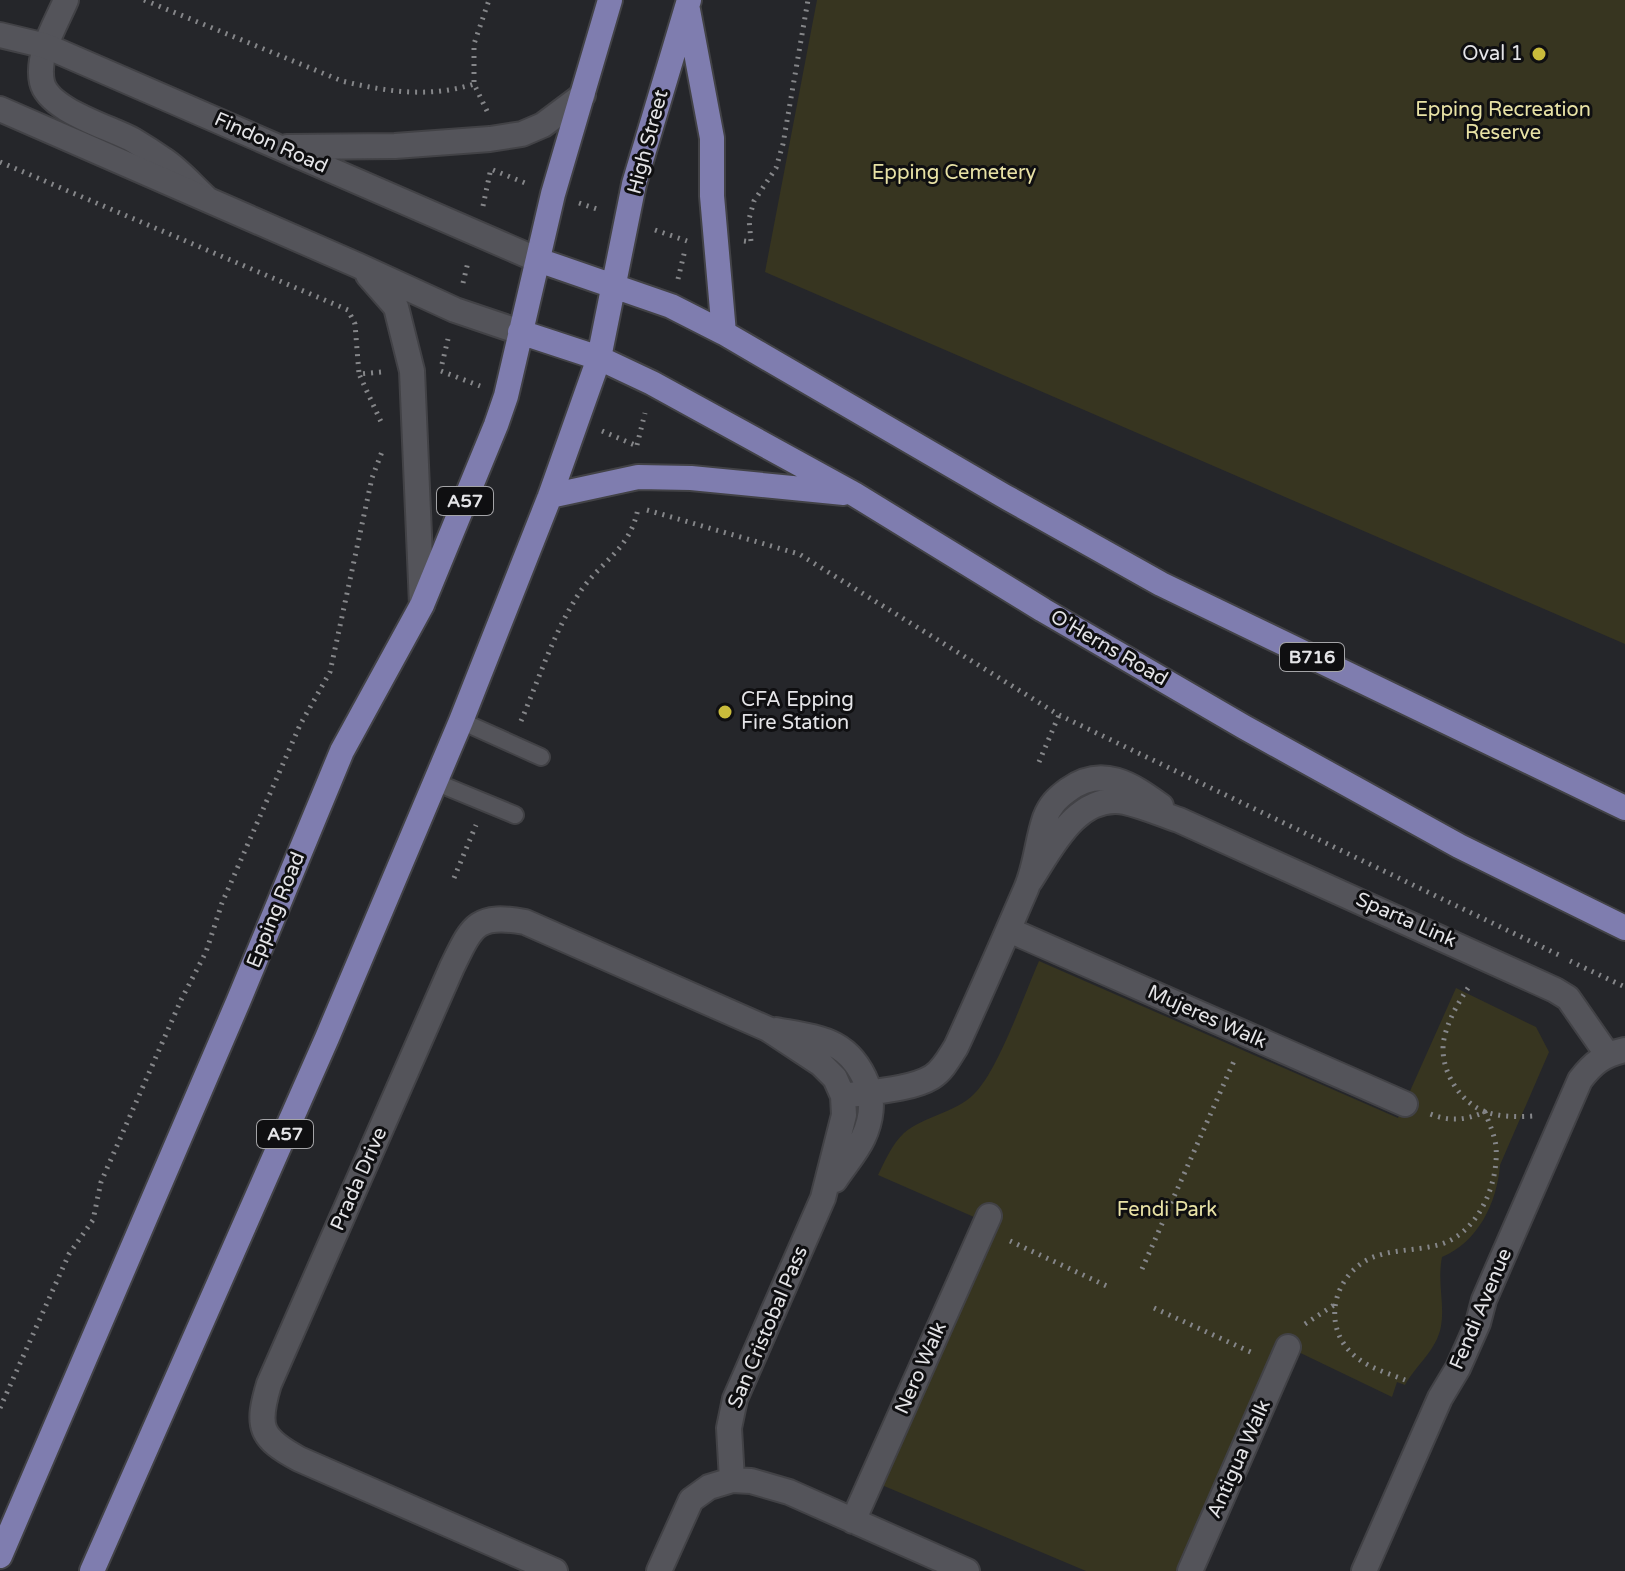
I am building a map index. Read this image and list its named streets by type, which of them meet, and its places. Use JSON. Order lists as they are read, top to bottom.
{
  "streets": {
    "main road": [
      "High Street",
      "A57",
      "O'Herns Road",
      "B716",
      "Epping Road"
    ],
    "street": [
      "Findon Road",
      "Sparta Link",
      "Mujeres Walk",
      "Prada Drive",
      "Fendi Avenue",
      "San Cristobal Pass",
      "Nero Walk",
      "Antigua Walk"
    ]
  },
  "crossings": [
    ["High Street", "B716"],
    ["Findon Road", "A57"],
    ["Findon Road", "Epping Road"],
    ["A57", "Epping Road"],
    ["O'Herns Road", "Epping Road"],
    ["Sparta Link", "Mujeres Walk"],
    ["Sparta Link", "Prada Drive"],
    ["Sparta Link", "Fendi Avenue"],
    ["Sparta Link", "San Cristobal Pass"],
    ["Prada Drive", "San Cristobal Pass"]
  ],
  "parks": ["Epping Recreation Reserve", "Epping Cemetery", "Fendi Park"],
  "places": ["Oval 1", "CFA Epping Fire Station"]
}
